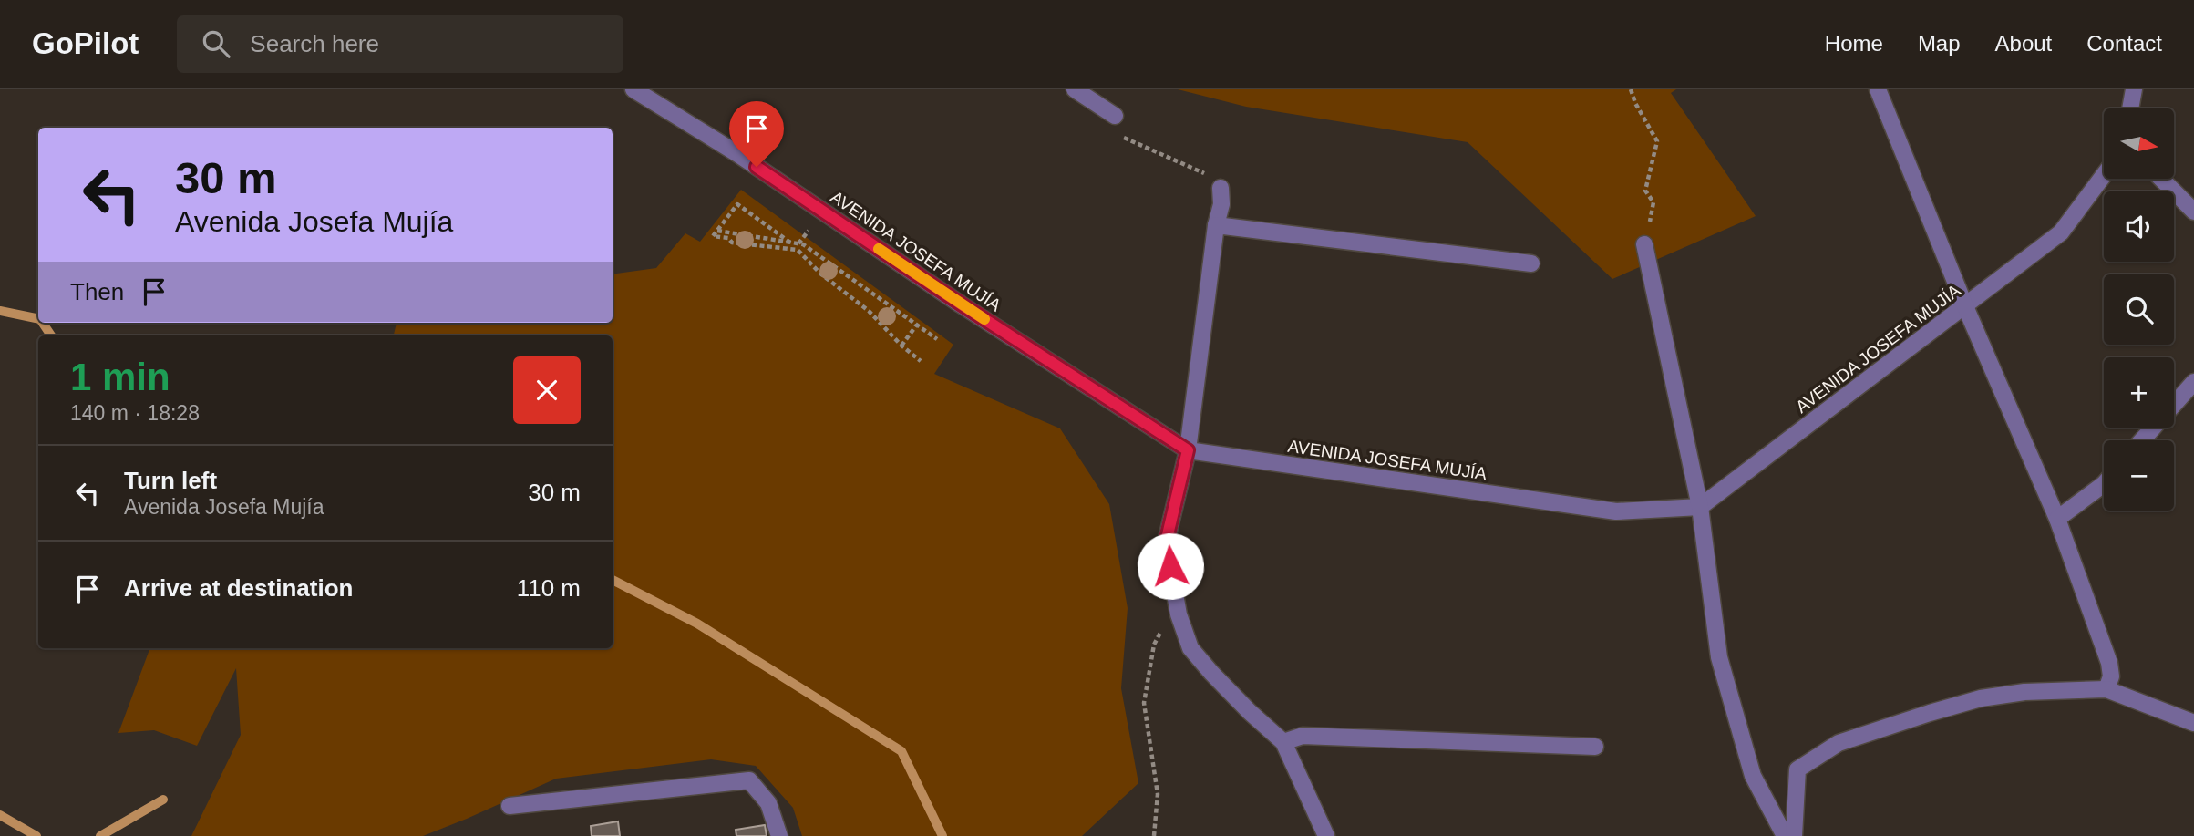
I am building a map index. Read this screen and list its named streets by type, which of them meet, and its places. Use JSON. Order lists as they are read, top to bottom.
{
  "streets": {
    "street": ["AVENIDA JOSEFA MUJÍA"]
  },
  "north": "right",
  "page": {
    "header": "GoPilot",
    "search": "Search here",
    "nav": [
      "Home",
      "Map",
      "About",
      "Contact"
    ],
    "map_buttons": ["+", "−"],
    "turn": ["30 m", "Avenida Josefa Mujía"],
    "then": "Then",
    "heading": ["1 min", "140 m · 18:28"],
    "list": [
      {
        "name": "Turn left",
        "note": "Avenida Josefa Mujía",
        "value": "30 m"
      },
      {
        "name": "Arrive at destination",
        "value": "110 m"
      }
    ]
  }
}
